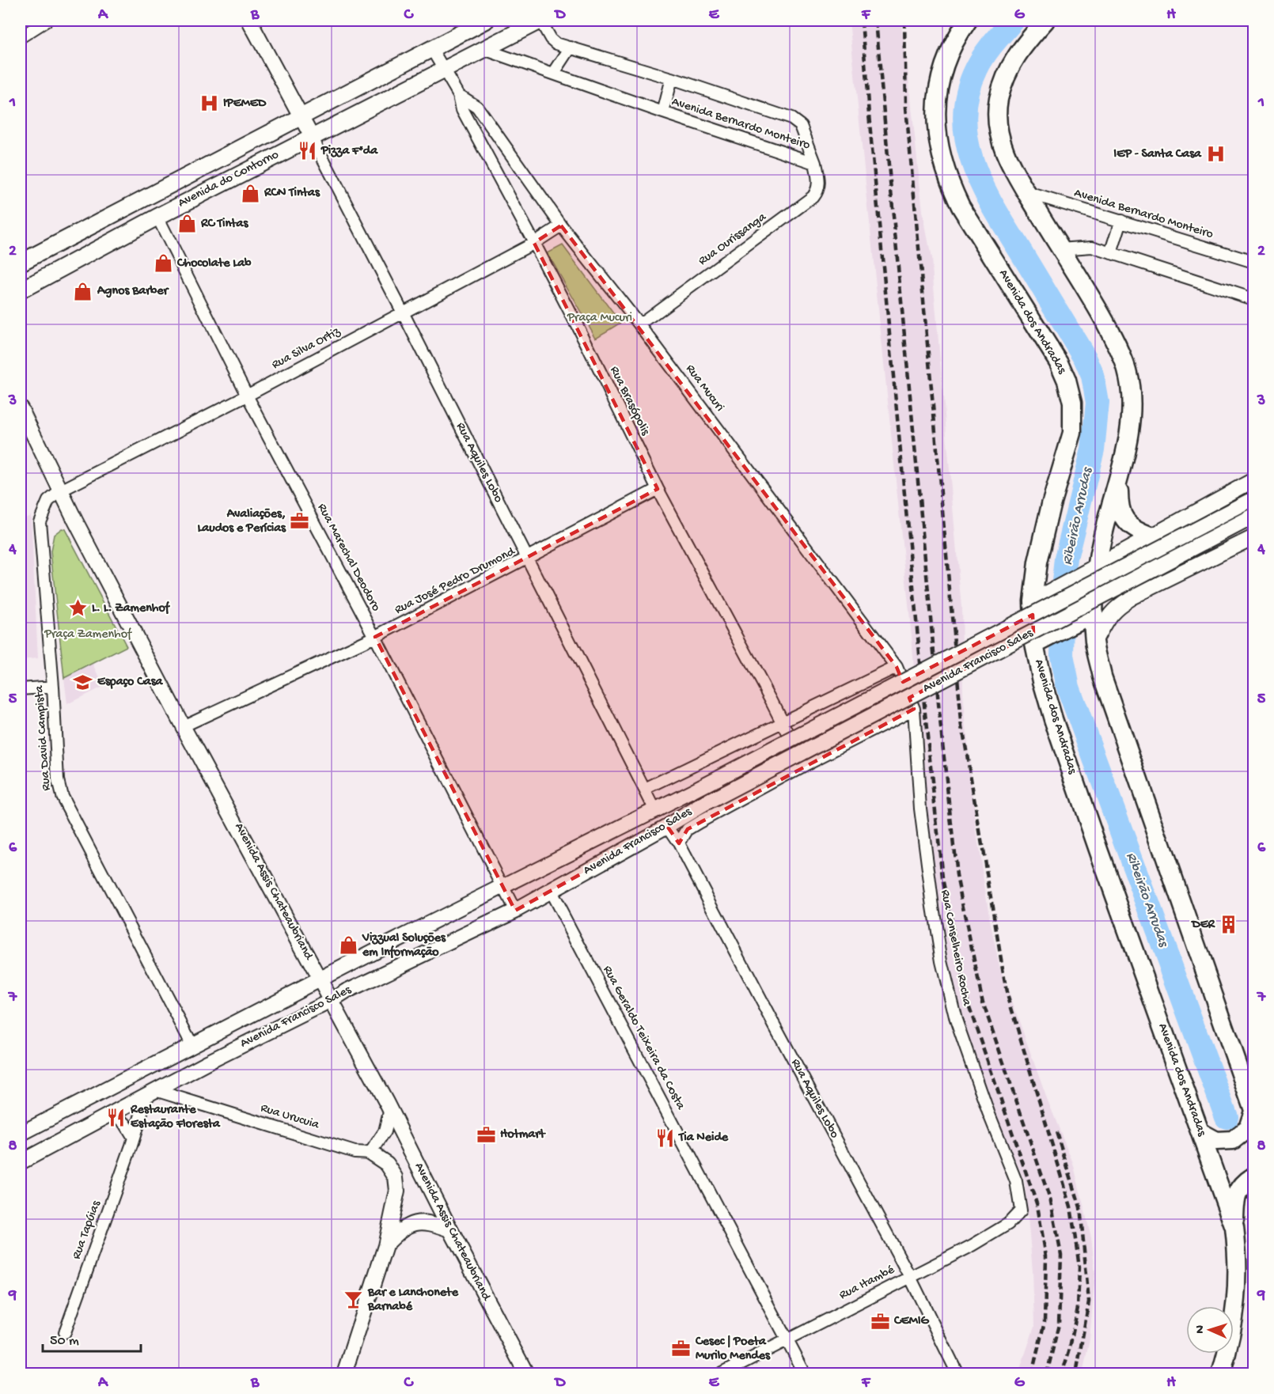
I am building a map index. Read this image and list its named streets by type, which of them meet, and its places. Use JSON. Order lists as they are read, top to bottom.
{
  "streets": {
    "main road": ["Avenida do Contorno", "Avenida dos Andradas"],
    "street": [
      "Avenida Bernardo Monteiro",
      "Rua Ourissanga",
      "Rua Silva Ortiz",
      "Rua Mucuri",
      "Rua Brasópolis",
      "Rua Aquiles Lobo",
      "Rua Marechal Deodoro",
      "Rua José Pedro Drumond",
      "Avenida Francisco Sales",
      "Rua David Campista",
      "Avenida Assis Chateaubriand",
      "Rua Conselheiro Rocha",
      "Rua Geraldo Teixeira da Costa",
      "Rua Urucuia",
      "Rua Tapúias",
      "Rua Itambé"
    ]
  },
  "crossings": [
    ["Avenida Bernardo Monteiro", "Avenida do Contorno"],
    ["Avenida Bernardo Monteiro", "Rua Ourissanga"],
    ["Avenida do Contorno", "Rua Brasópolis"],
    ["Avenida do Contorno", "Rua Aquiles Lobo"],
    ["Avenida do Contorno", "Rua Marechal Deodoro"],
    ["Rua Ourissanga", "Rua Mucuri"],
    ["Rua Silva Ortiz", "Rua Mucuri"],
    ["Rua Silva Ortiz", "Rua Brasópolis"],
    ["Rua Silva Ortiz", "Rua Aquiles Lobo"],
    ["Rua Silva Ortiz", "Rua Marechal Deodoro"],
    ["Rua Silva Ortiz", "Rua David Campista"],
    ["Rua Silva Ortiz", "Avenida Assis Chateaubriand"],
    ["Rua Mucuri", "Rua Brasópolis"],
    ["Rua Mucuri", "Avenida Francisco Sales"],
    ["Rua Mucuri", "Rua Conselheiro Rocha"],
    ["Rua Brasópolis", "Rua José Pedro Drumond"],
    ["Rua Brasópolis", "Avenida Francisco Sales"],
    ["Rua Aquiles Lobo", "Rua José Pedro Drumond"],
    ["Rua Aquiles Lobo", "Avenida Francisco Sales"],
    ["Rua Aquiles Lobo", "Rua Itambé"],
    ["Rua Marechal Deodoro", "Rua José Pedro Drumond"],
    ["Rua Marechal Deodoro", "Avenida Francisco Sales"],
    ["Rua José Pedro Drumond", "Avenida Assis Chateaubriand"],
    ["Avenida Francisco Sales", "Rua David Campista"],
    ["Avenida Francisco Sales", "Avenida Assis Chateaubriand"],
    ["Avenida Francisco Sales", "Rua Conselheiro Rocha"],
    ["Avenida Francisco Sales", "Rua Geraldo Teixeira da Costa"],
    ["Avenida Francisco Sales", "Rua Urucuia"],
    ["Avenida Francisco Sales", "Rua Tapúias"],
    ["Rua David Campista", "Avenida Assis Chateaubriand"],
    ["Rua Conselheiro Rocha", "Rua Itambé"],
    ["Rua Geraldo Teixeira da Costa", "Rua Itambé"],
    ["Rua Urucuia", "Rua Tapúias"]
  ],
  "water": ["Ribeirão Arrudas"],
  "parks": ["Praça Mucuri", "Praça Zamenhof"],
  "places": {
    "hospital": ["IPEMED", "IEP - Santa Casa"],
    "restaurant": ["Pizza F*da", "Restaurante Estação Floresta", "Tia Neide"],
    "shop": [
      "RCN Tintas",
      "RC Tintas",
      "Chocolate Lab",
      "Agnos Barber",
      "Vizzual Soluções em Informação"
    ],
    "office": [
      "Avaliações, Laudos e Perícias",
      "Hotmart",
      "CEMIG",
      "Cesec | Poeta Murilo Mendes"
    ],
    "place": ["L. L. Zamenhof"],
    "school or university": ["Espaço Casa"],
    "building": ["DER"],
    "bar": ["Bar e Lanchonete Barnabé"]
  },
  "scale_bar": "50 m",
  "north": "left",
  "grid": {
    "columns": [
      "A",
      "B",
      "C",
      "D",
      "E",
      "F",
      "G",
      "H"
    ],
    "rows": [
      "1",
      "2",
      "3",
      "4",
      "5",
      "6",
      "7",
      "8",
      "9"
    ]
  }
}
